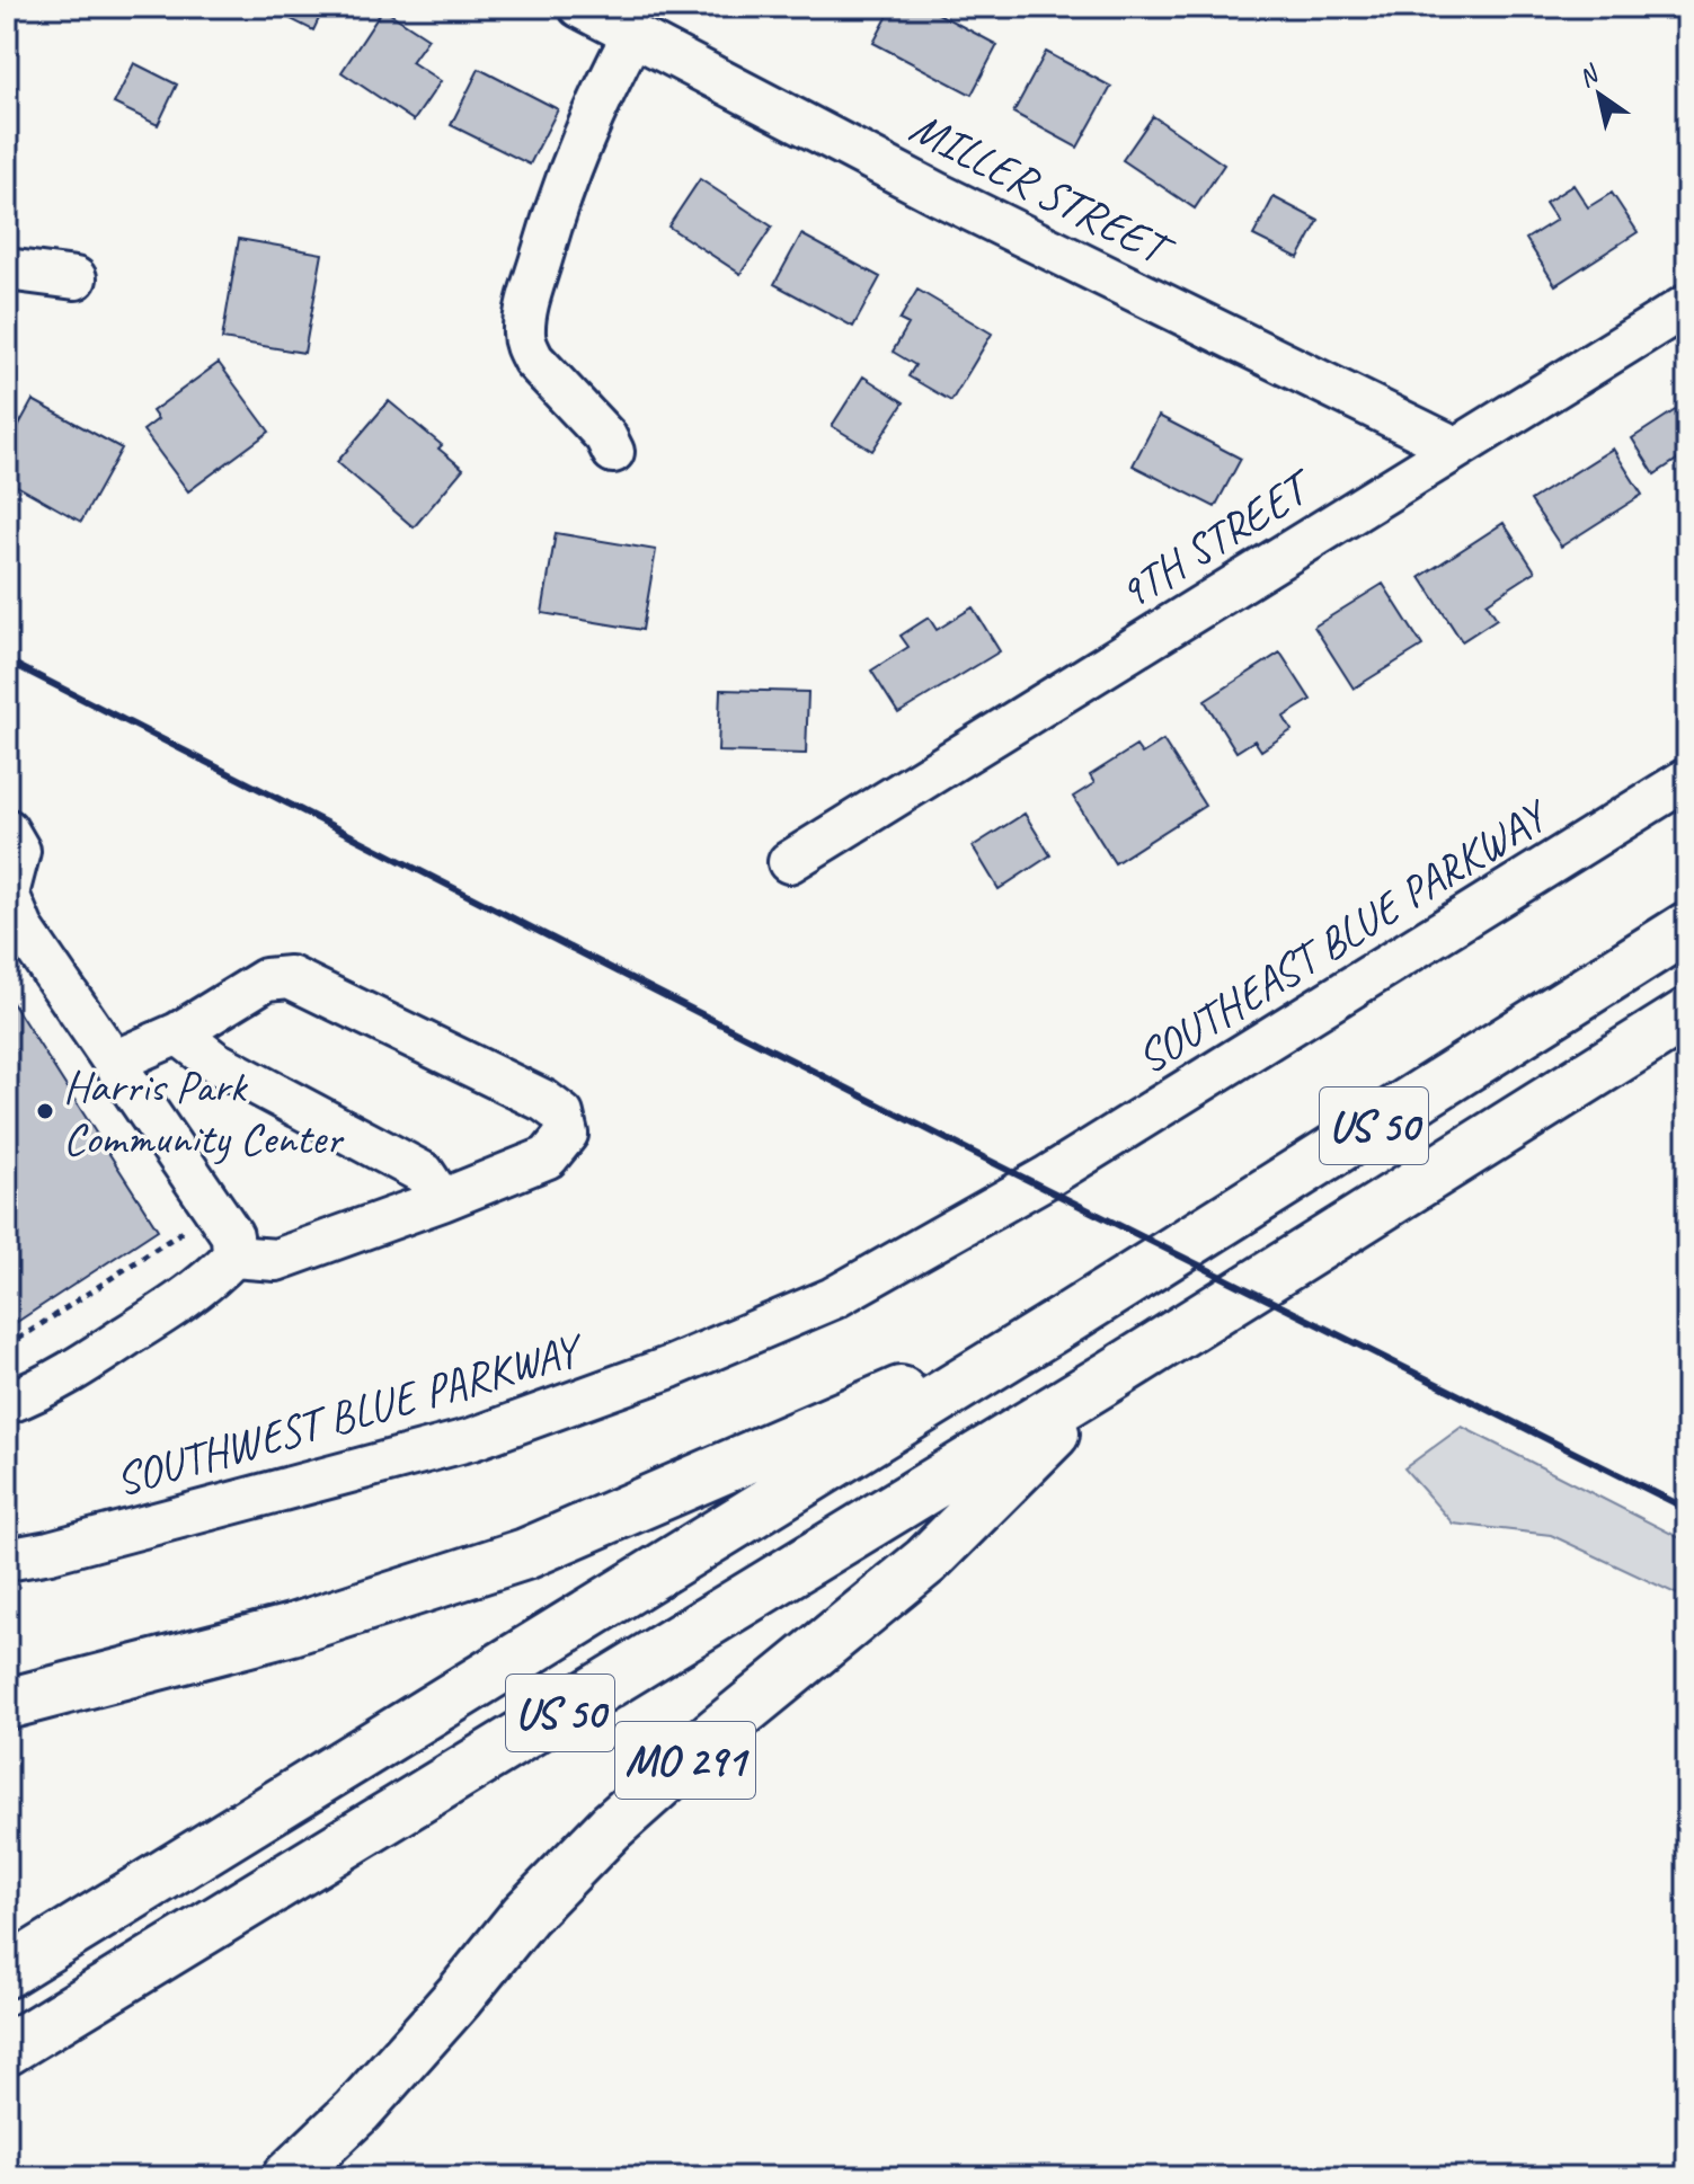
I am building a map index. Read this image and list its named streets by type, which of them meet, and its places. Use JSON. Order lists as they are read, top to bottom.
{
  "streets": {
    "highway": ["US 50", "MO 291"],
    "street": [
      "MILLER STREET",
      "9TH STREET",
      "SOUTHEAST BLUE PARKWAY",
      "SOUTHWEST BLUE PARKWAY"
    ]
  },
  "crossings": [
    ["MILLER STREET", "9TH STREET"],
    ["SOUTHEAST BLUE PARKWAY", "SOUTHWEST BLUE PARKWAY"],
    ["US 50", "MO 291"]
  ],
  "places": ["Harris Park Community Center"],
  "north": "top left"
}
